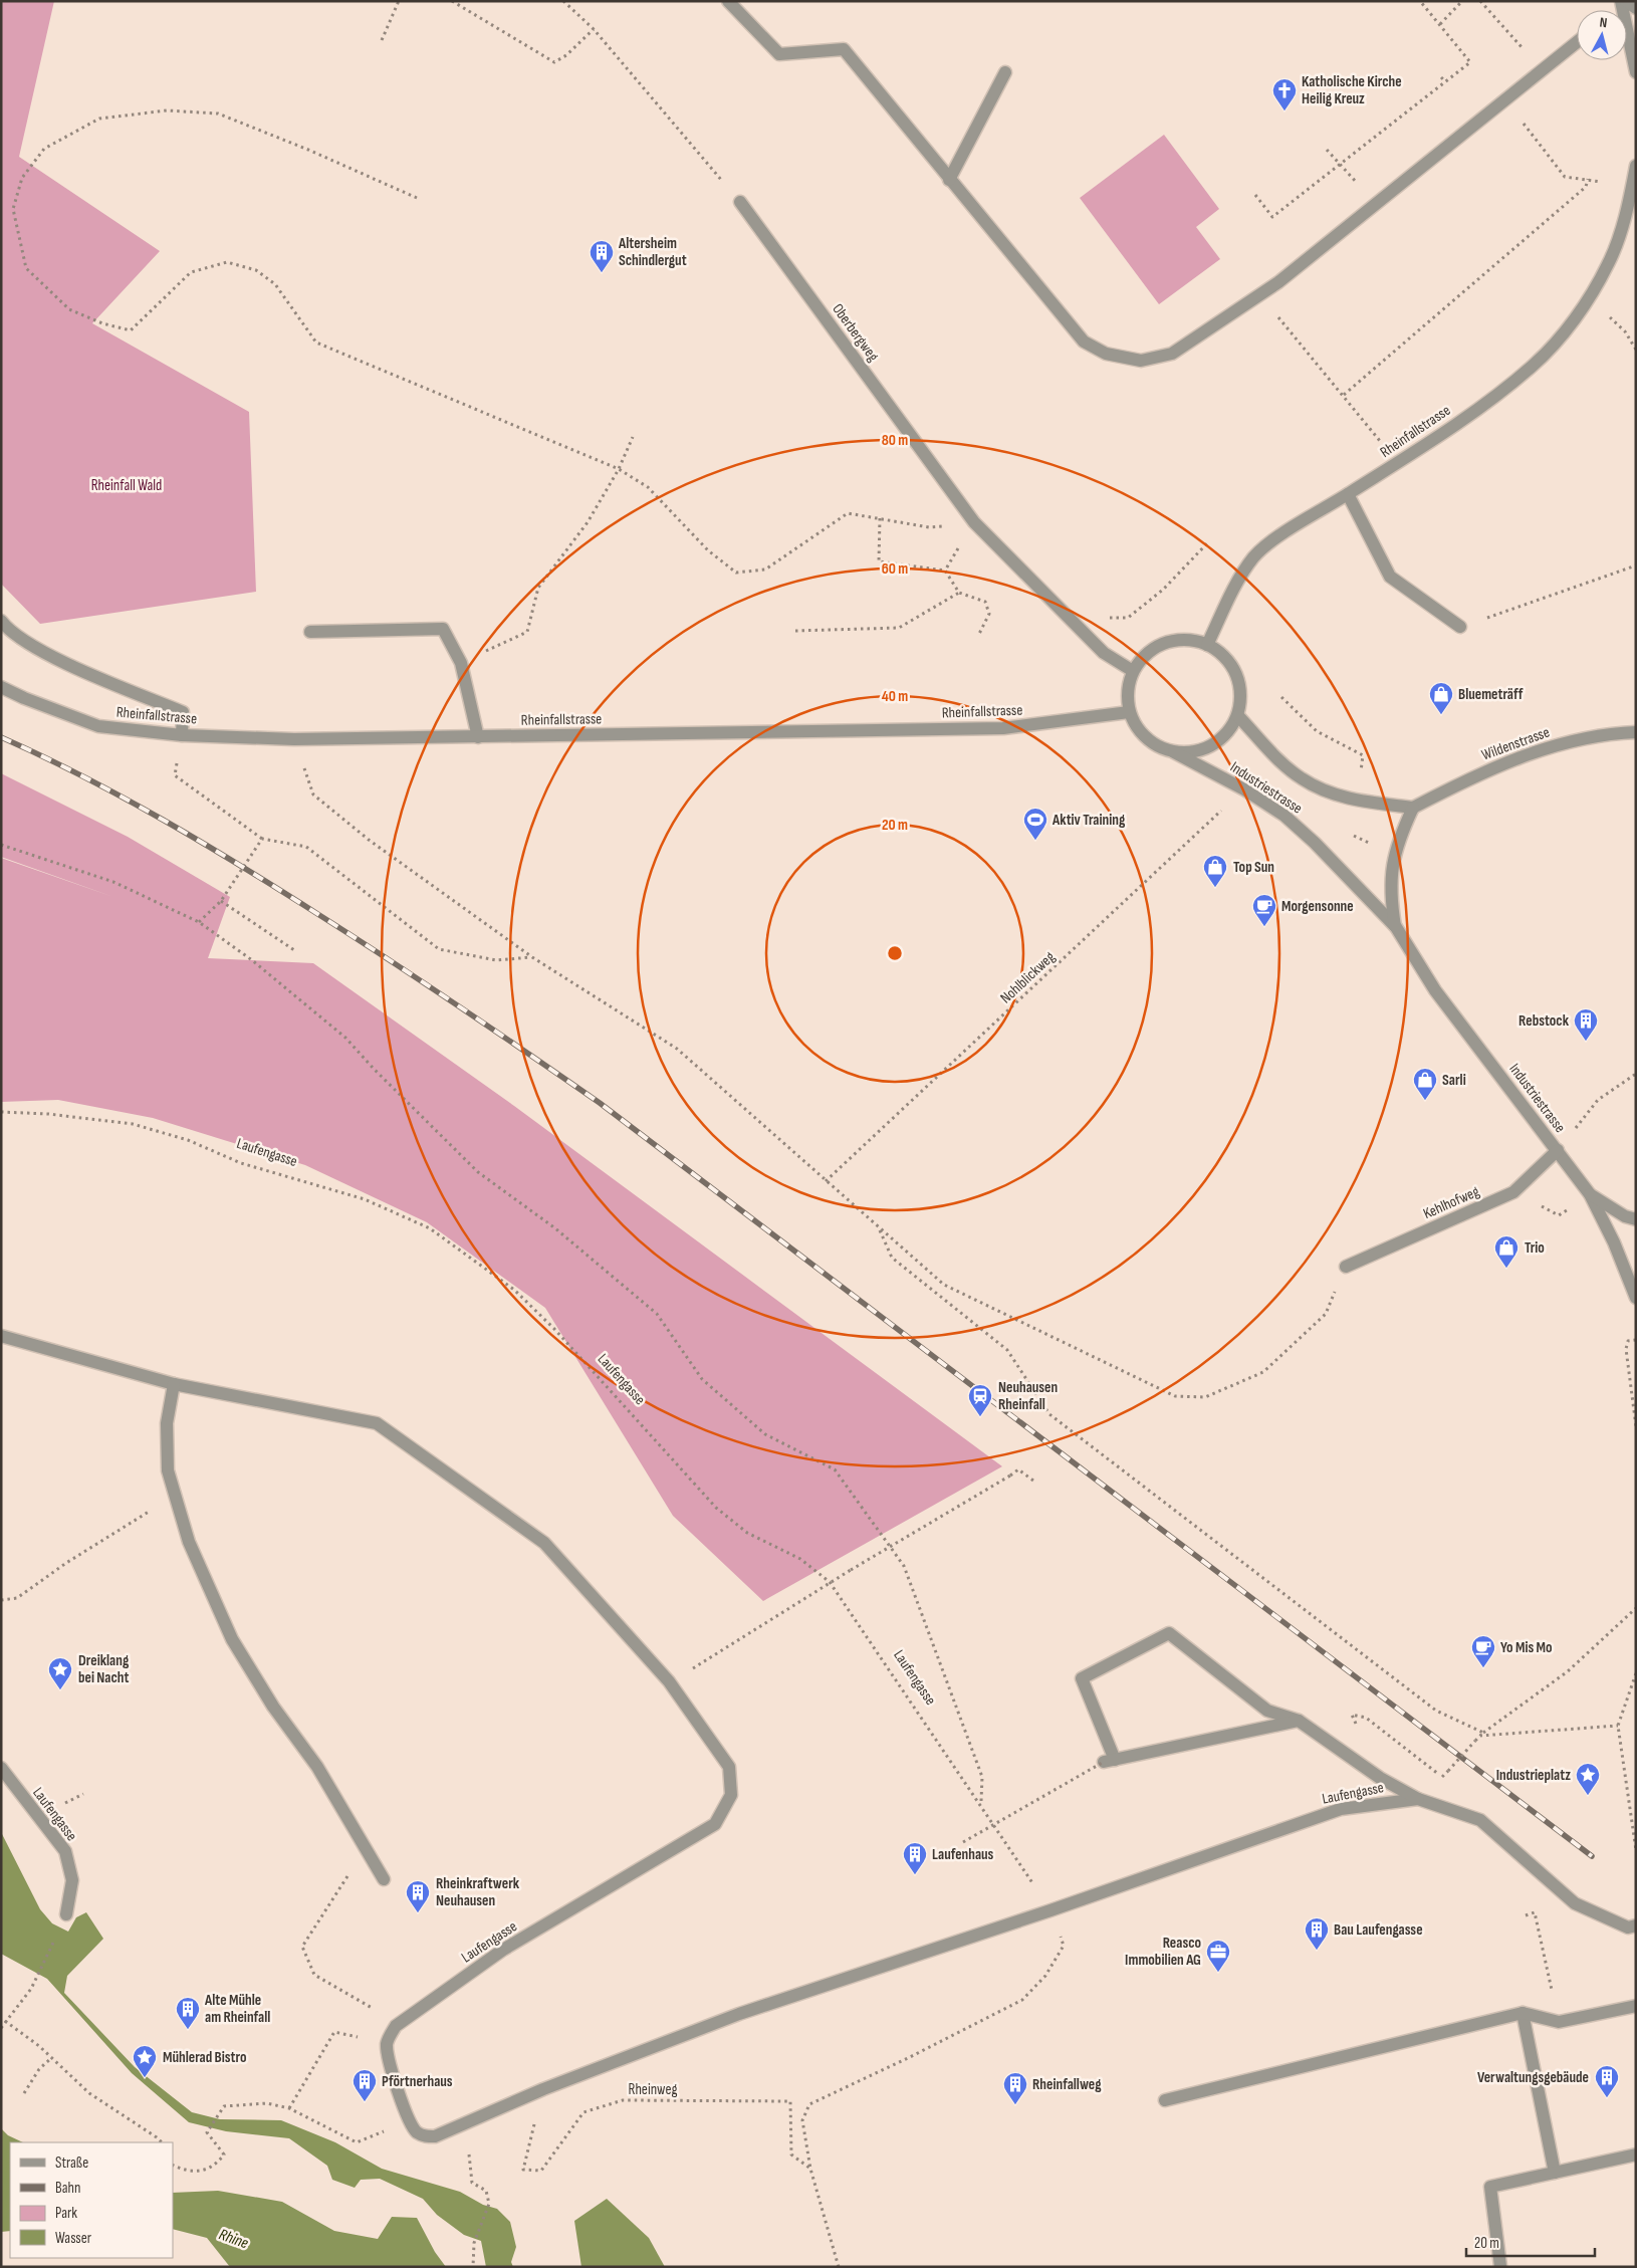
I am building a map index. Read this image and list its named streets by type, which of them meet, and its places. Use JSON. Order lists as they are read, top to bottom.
{
  "streets": {
    "street": [
      "Oberbergweg",
      "Rheinfallstrasse",
      "Wildenstrasse",
      "Industriestrasse",
      "Laufengasse",
      "Kehlhofweg"
    ],
    "path": ["Nohlblickweg", "Rheinweg"]
  },
  "crossings": [
    ["Oberbergweg", "Rheinfallstrasse"],
    ["Oberbergweg", "Industriestrasse"],
    ["Rheinfallstrasse", "Industriestrasse"],
    ["Wildenstrasse", "Industriestrasse"],
    ["Industriestrasse", "Nohlblickweg"],
    ["Industriestrasse", "Kehlhofweg"],
    ["Laufengasse", "Rheinweg"]
  ],
  "water": ["Rhine"],
  "parks": ["Rheinfall Wald"],
  "places": {
    "church": ["Katholische Kirche Heilig Kreuz"],
    "building": [
      "Altersheim Schindlergut",
      "Rebstock",
      "Laufenhaus",
      "Rheinkraftwerk Neuhausen",
      "Bau Laufengasse",
      "Alte Mühle am Rheinfall",
      "Verwaltungsgebäude",
      "Pförtnerhaus",
      "Rheinfallweg"
    ],
    "shop": [
      "Bluemeträff",
      "Top Sun",
      "Sarli",
      "Trio"
    ],
    "sports": ["Aktiv Training"],
    "cafe": ["Morgensonne", "Yo Mis Mo"],
    "station": ["Neuhausen Rheinfall"],
    "place": ["Dreiklang bei Nacht", "Industrieplatz", "Mühlerad Bistro"],
    "office": ["Reasco Immobilien AG"]
  },
  "legend": [
    "Straße",
    "Bahn",
    "Park",
    "Wasser"
  ],
  "scale_bar": "20 m",
  "north": "top",
  "rings": [
    "80 m",
    "60 m",
    "40 m",
    "20 m"
  ]
}
